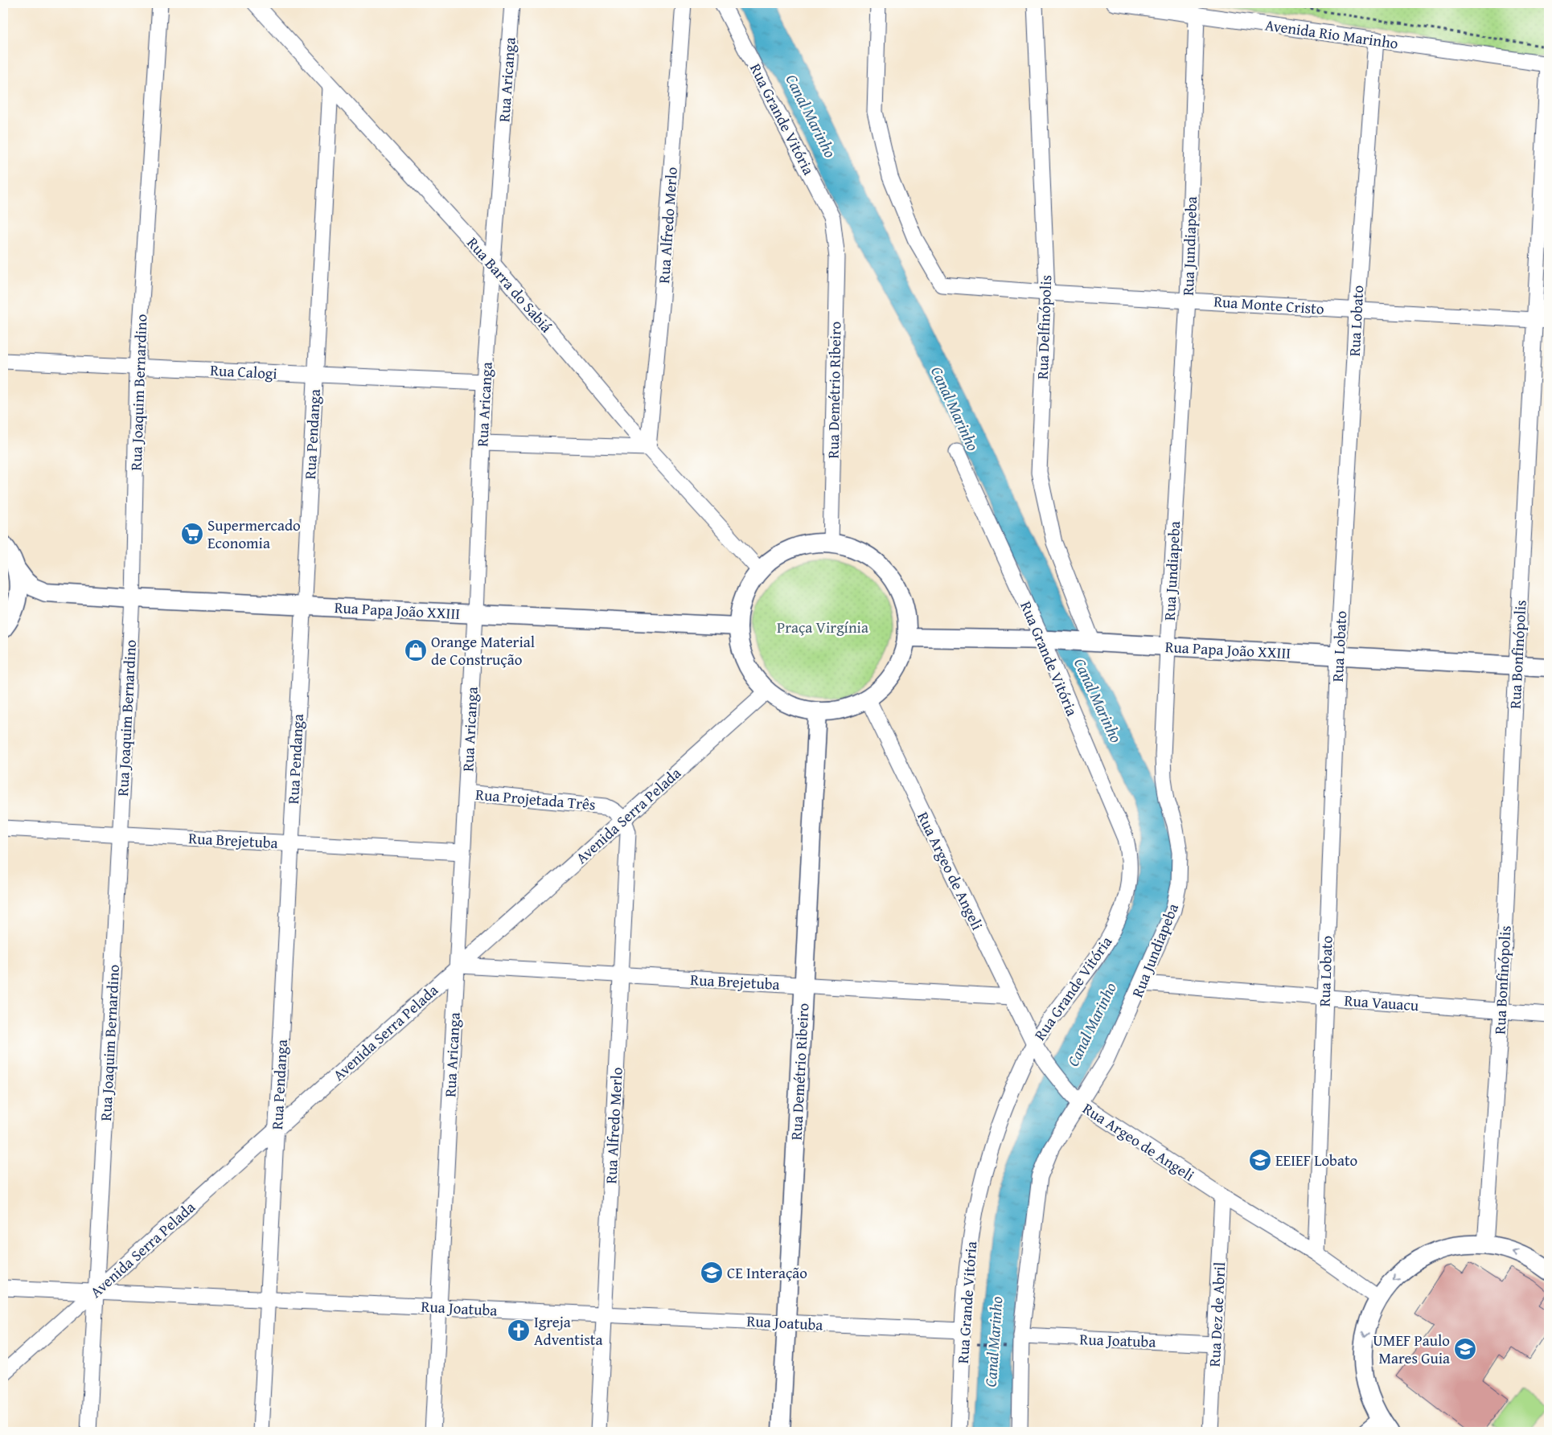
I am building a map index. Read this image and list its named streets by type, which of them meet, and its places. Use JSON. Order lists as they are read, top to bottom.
{
  "streets": {
    "street": [
      "Avenida Rio Marinho",
      "Rua Aricanga",
      "Rua Grande Vitória",
      "Rua Alfredo Merlo",
      "Rua Jundiapeba",
      "Rua Barra do Sabiá",
      "Rua Monte Cristo",
      "Rua Lobato",
      "Rua Delfinópolis",
      "Rua Calogi",
      "Rua Demétrio Ribeiro",
      "Rua Joaquim Bernardino",
      "Rua Pendanga",
      "Rua Papa João XXIII",
      "Rua Bonfinópolis",
      "Rua Projetada Três",
      "Avenida Serra Pelada",
      "Rua Brejetuba",
      "Rua Argeo de Angeli",
      "Rua Vauacu",
      "Rua Joatuba",
      "Rua Dez de Abril"
    ]
  },
  "crossings": [
    ["Avenida Rio Marinho", "Rua Jundiapeba"],
    ["Avenida Rio Marinho", "Rua Lobato"],
    ["Avenida Rio Marinho", "Rua Bonfinópolis"],
    ["Rua Aricanga", "Rua Barra do Sabiá"],
    ["Rua Aricanga", "Rua Calogi"],
    ["Rua Aricanga", "Rua Papa João XXIII"],
    ["Rua Aricanga", "Rua Projetada Três"],
    ["Rua Aricanga", "Avenida Serra Pelada"],
    ["Rua Aricanga", "Rua Brejetuba"],
    ["Rua Aricanga", "Rua Joatuba"],
    ["Rua Grande Vitória", "Rua Demétrio Ribeiro"],
    ["Rua Grande Vitória", "Rua Papa João XXIII"],
    ["Rua Grande Vitória", "Rua Argeo de Angeli"],
    ["Rua Grande Vitória", "Rua Joatuba"],
    ["Rua Alfredo Merlo", "Rua Barra do Sabiá"],
    ["Rua Alfredo Merlo", "Rua Projetada Três"],
    ["Rua Alfredo Merlo", "Avenida Serra Pelada"],
    ["Rua Alfredo Merlo", "Rua Brejetuba"],
    ["Rua Alfredo Merlo", "Rua Joatuba"],
    ["Rua Jundiapeba", "Rua Monte Cristo"],
    ["Rua Jundiapeba", "Rua Papa João XXIII"],
    ["Rua Jundiapeba", "Rua Argeo de Angeli"],
    ["Rua Jundiapeba", "Rua Vauacu"],
    ["Rua Barra do Sabiá", "Rua Pendanga"],
    ["Rua Monte Cristo", "Rua Lobato"],
    ["Rua Monte Cristo", "Rua Delfinópolis"],
    ["Rua Monte Cristo", "Rua Bonfinópolis"],
    ["Rua Lobato", "Rua Papa João XXIII"],
    ["Rua Lobato", "Rua Argeo de Angeli"],
    ["Rua Lobato", "Rua Vauacu"],
    ["Rua Delfinópolis", "Rua Papa João XXIII"],
    ["Rua Calogi", "Rua Joaquim Bernardino"],
    ["Rua Calogi", "Rua Pendanga"],
    ["Rua Demétrio Ribeiro", "Rua Brejetuba"],
    ["Rua Demétrio Ribeiro", "Rua Joatuba"],
    ["Rua Joaquim Bernardino", "Rua Papa João XXIII"],
    ["Rua Joaquim Bernardino", "Avenida Serra Pelada"],
    ["Rua Joaquim Bernardino", "Rua Brejetuba"],
    ["Rua Joaquim Bernardino", "Rua Joatuba"],
    ["Rua Pendanga", "Rua Papa João XXIII"],
    ["Rua Pendanga", "Avenida Serra Pelada"],
    ["Rua Pendanga", "Rua Brejetuba"],
    ["Rua Pendanga", "Rua Joatuba"],
    ["Rua Papa João XXIII", "Rua Bonfinópolis"],
    ["Rua Bonfinópolis", "Rua Vauacu"],
    ["Rua Projetada Três", "Avenida Serra Pelada"],
    ["Avenida Serra Pelada", "Rua Brejetuba"],
    ["Avenida Serra Pelada", "Rua Joatuba"],
    ["Rua Brejetuba", "Rua Argeo de Angeli"],
    ["Rua Argeo de Angeli", "Rua Dez de Abril"],
    ["Rua Joatuba", "Rua Dez de Abril"]
  ],
  "water": ["Canal Marinho"],
  "parks": ["Praça Virgínia"],
  "places": {
    "supermarket": ["Supermercado Economia"],
    "shop": ["Orange Material de Construção"],
    "school or university": ["EEIEF Lobato", "CE Interação", "UMEF Paulo Mares Guia"],
    "church": ["Igreja Adventista"]
  }
}
